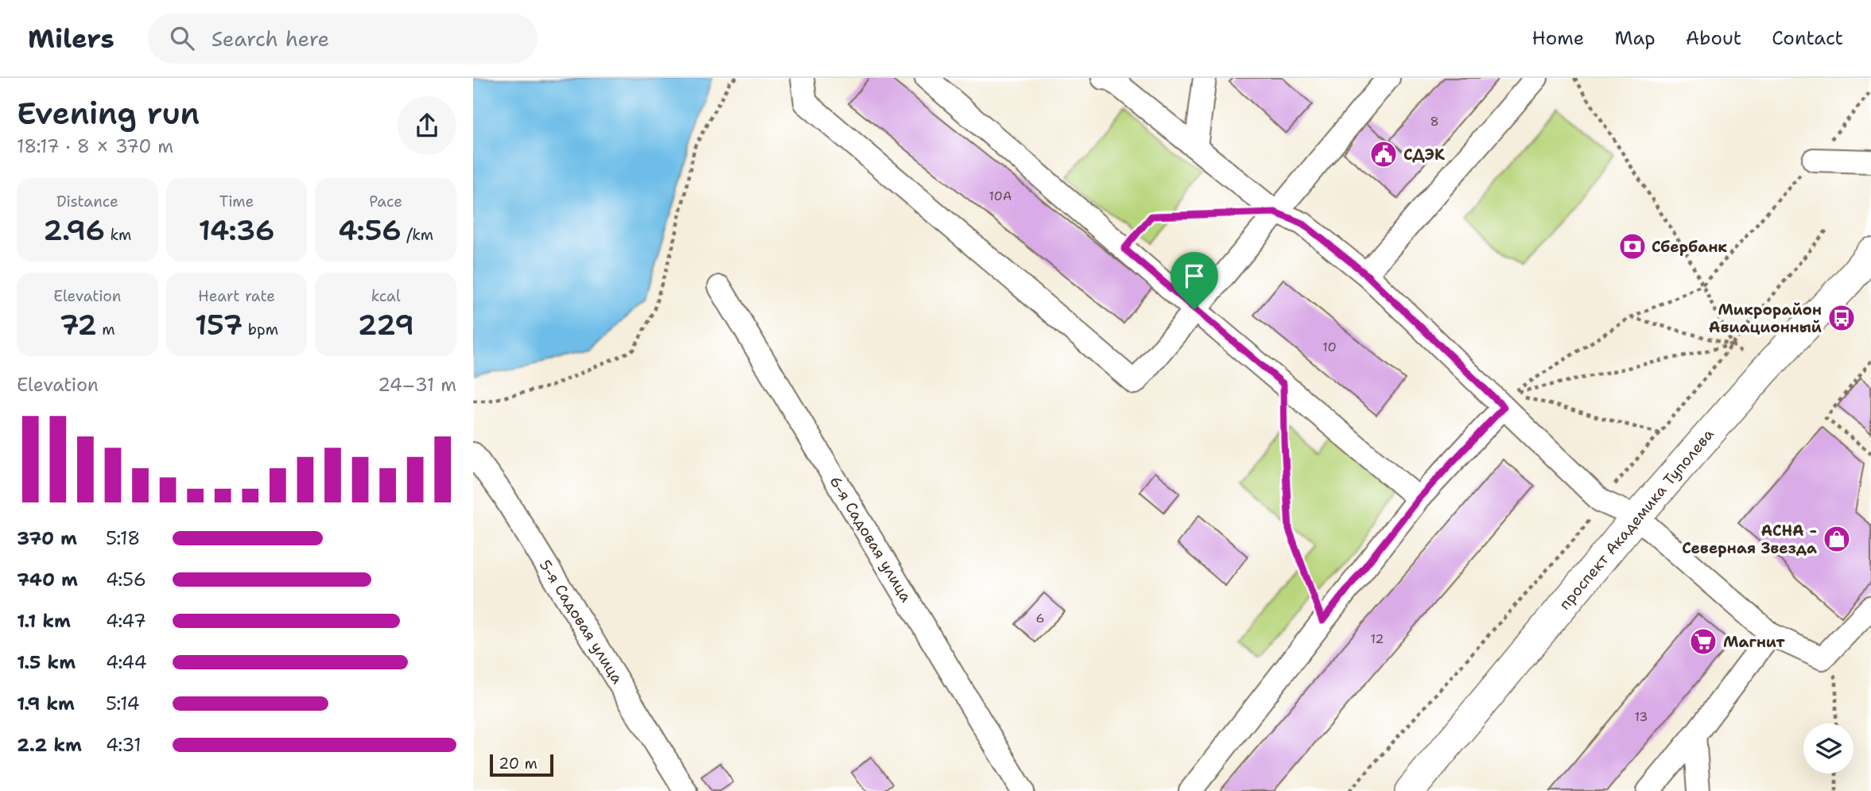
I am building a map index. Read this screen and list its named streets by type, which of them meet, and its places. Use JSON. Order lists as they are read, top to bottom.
{
  "streets": {
    "main road": ["проспект Академика Туполева"],
    "lane": ["6-я Садовая улица", "5-я Садовая улица"]
  },
  "places": {
    "public building": ["СДЭК"],
    "bank": ["Сбербанк"],
    "bus stop": ["Микрорайон Авиационный"],
    "shop": ["АСНА - Северная Звезда"],
    "supermarket": ["Магнит"]
  },
  "house_numbers": [
    "8",
    "10А",
    "10",
    "6",
    "12",
    "13"
  ],
  "scale_bar": "20 m",
  "page": {
    "header": "Milers",
    "search": "Search here",
    "nav": [
      "Home",
      "Map",
      "About",
      "Contact"
    ],
    "heading": ["Evening run", "18:17 · 8 × 370 m"],
    "stats": [
      ["Distance", "2.96 km"],
      ["Time", "14:36"],
      ["Pace", "4:56 /km"],
      ["Elevation", "72 m"],
      ["Heart rate", "157 bpm"],
      ["kcal", "229"]
    ],
    "chart": ["Elevation", "24–31 m"],
    "list": [
      {
        "name": "370 m",
        "note": "5:18"
      },
      {
        "name": "740 m",
        "note": "4:56"
      },
      {
        "name": "1.1 km",
        "note": "4:47"
      },
      {
        "name": "1.5 km",
        "note": "4:44"
      },
      {
        "name": "1.9 km",
        "note": "5:14"
      },
      {
        "name": "2.2 km",
        "note": "4:31"
      }
    ],
    "scale": "20 m"
  }
}
